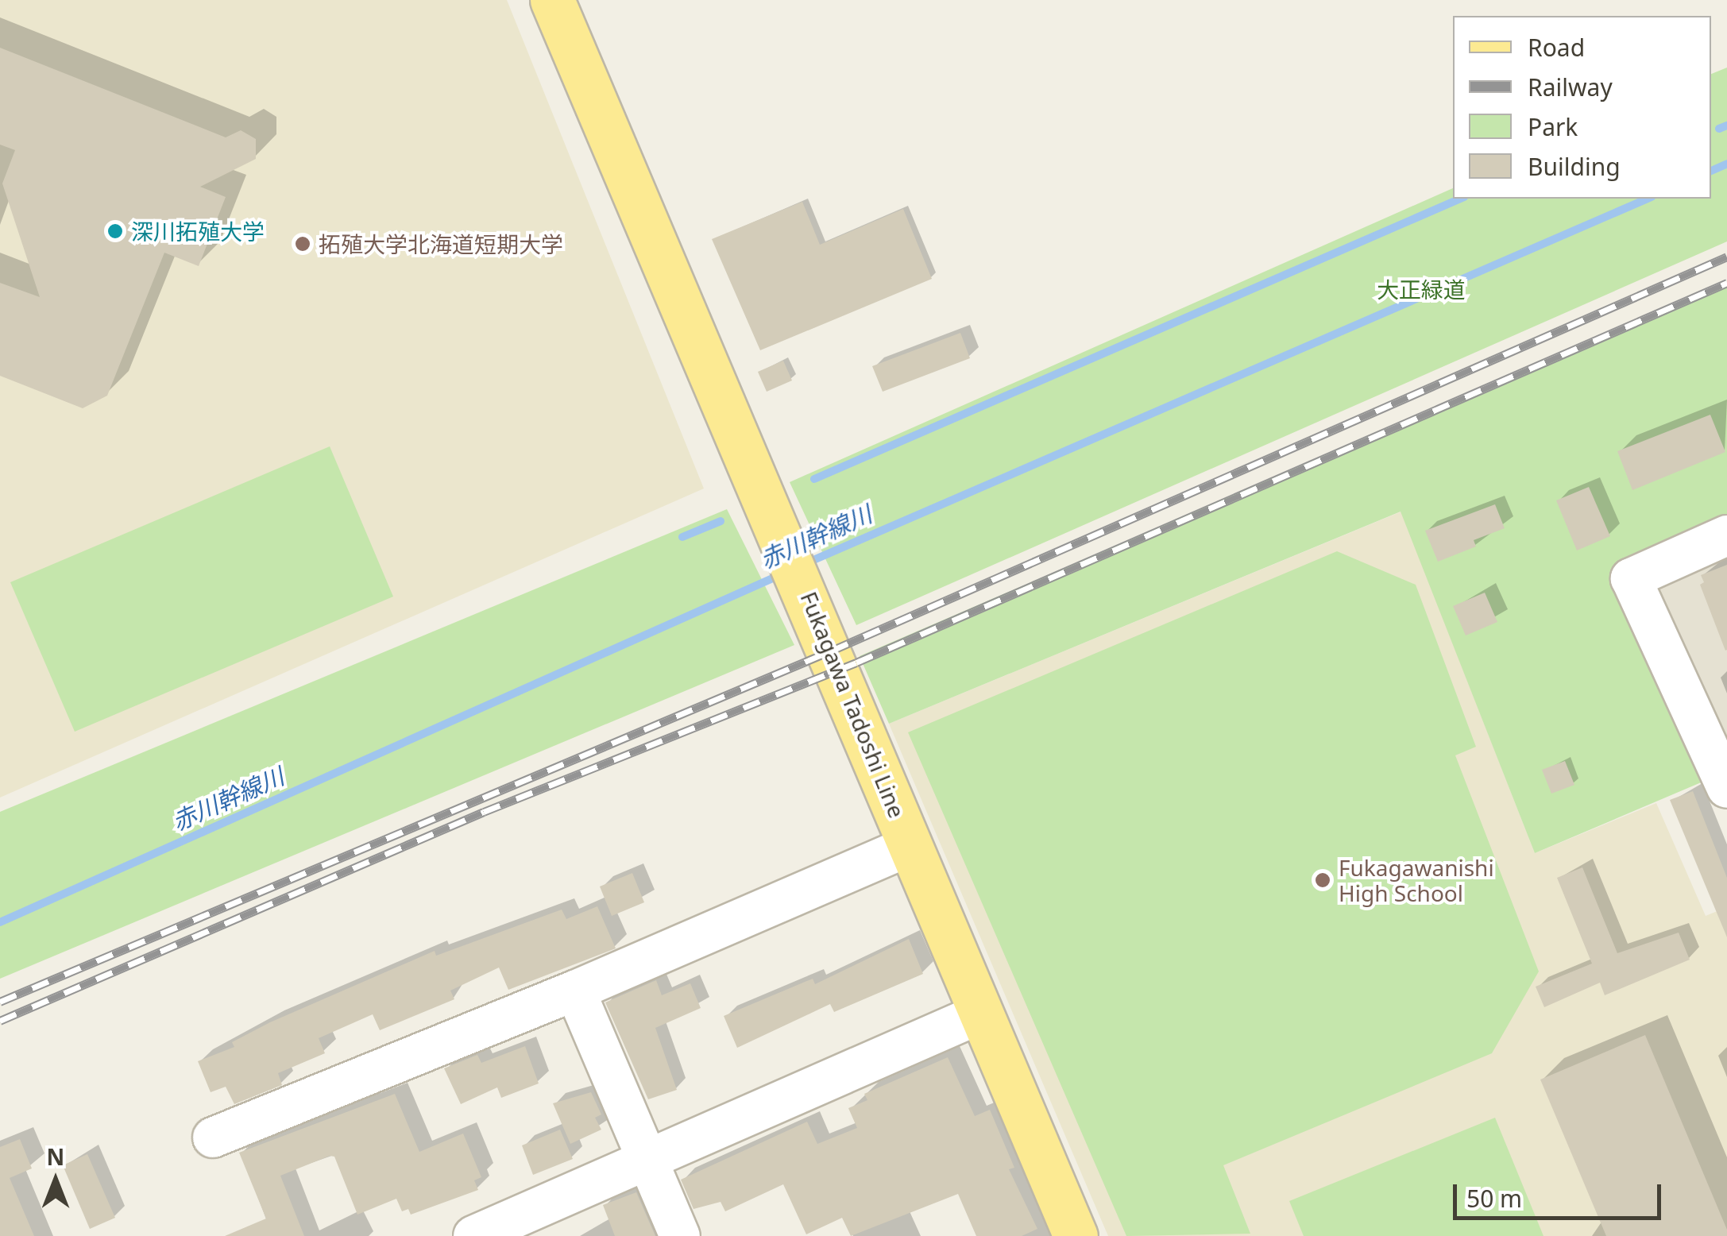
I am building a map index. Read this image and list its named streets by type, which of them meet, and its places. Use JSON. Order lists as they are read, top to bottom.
{
  "streets": {
    "main road": ["Fukagawa Tadoshi Line"]
  },
  "water": ["赤川幹線川"],
  "parks": ["大正緑道"],
  "places": ["深川拓殖大学", "拓殖大学北海道短期大学", "Fukagawanishi High School"],
  "legend": [
    "Road",
    "Railway",
    "Park",
    "Building"
  ],
  "scale_bar": "50 m",
  "north": "top"
}
